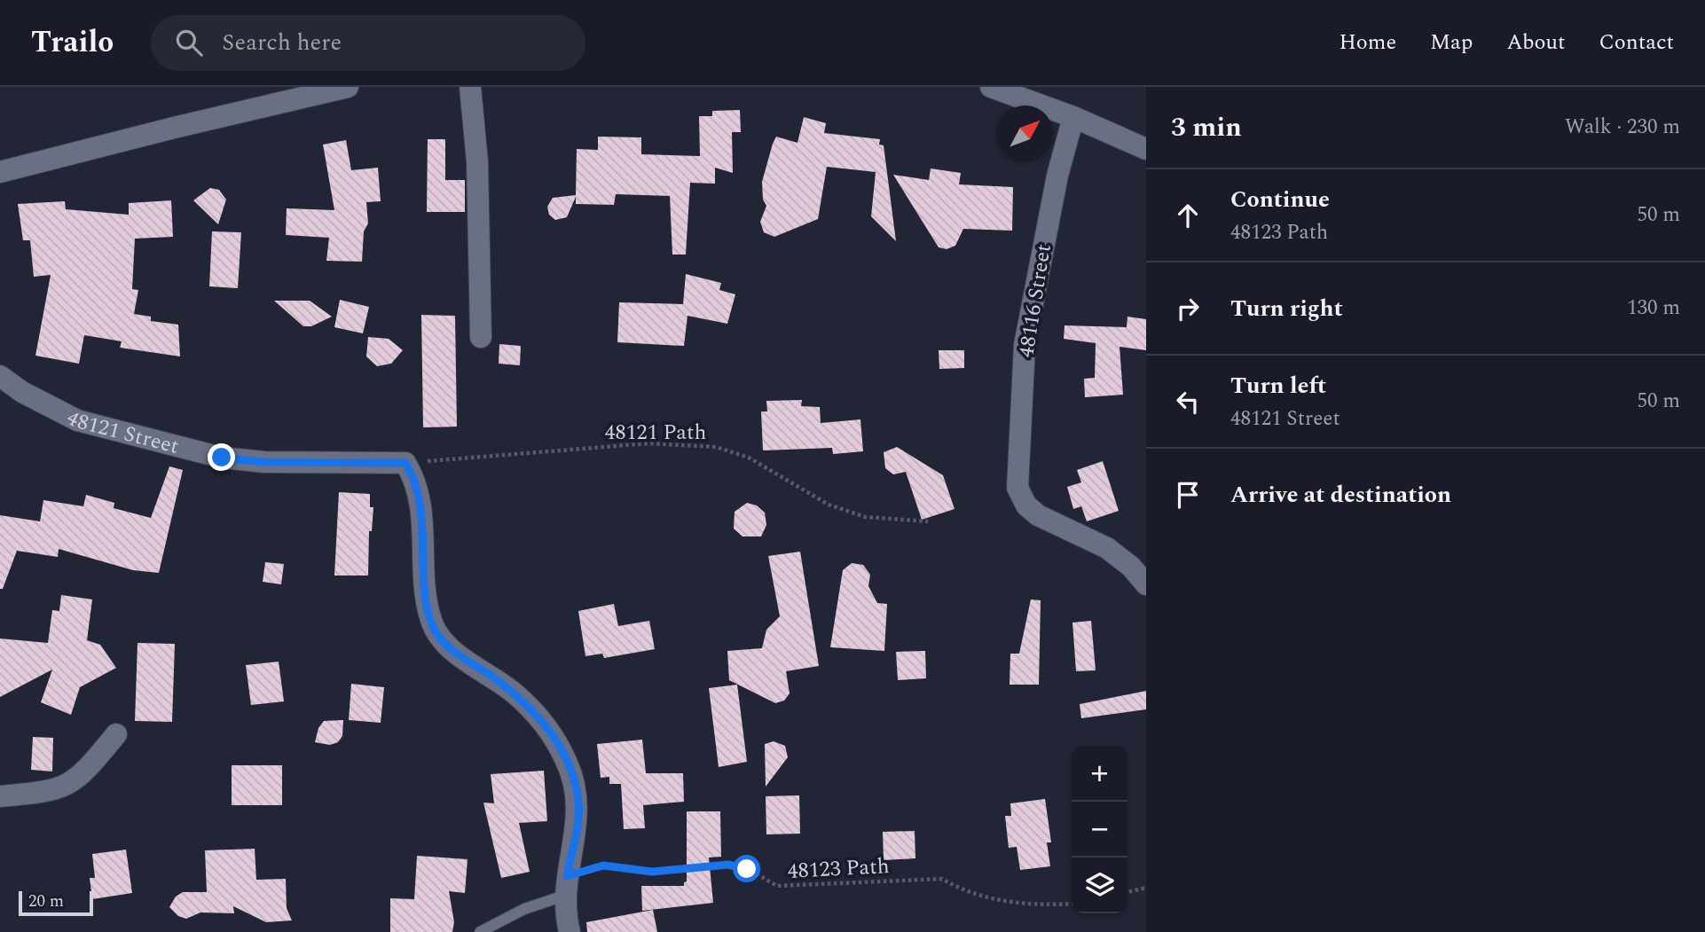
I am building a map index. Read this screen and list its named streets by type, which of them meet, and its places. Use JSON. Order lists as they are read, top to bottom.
{
  "streets": {
    "street": ["48116 Street", "48121 Street"],
    "path": ["48121 Path", "48123 Path"]
  },
  "crossings": [
    ["48121 Street", "48121 Path"]
  ],
  "scale_bar": "20 m",
  "north": "top right",
  "page": {
    "header": "Trailo",
    "search": "Search here",
    "nav": [
      "Home",
      "Map",
      "About",
      "Contact"
    ],
    "heading": ["3 min", "Walk · 230 m"],
    "list": [
      ["Continue", "48123 Path", "50 m"],
      ["Turn right", "130 m"],
      ["Turn left", "48121 Street", "50 m"],
      "Arrive at destination"
    ],
    "map_buttons": ["+", "−"],
    "scale": "20 m"
  }
}
